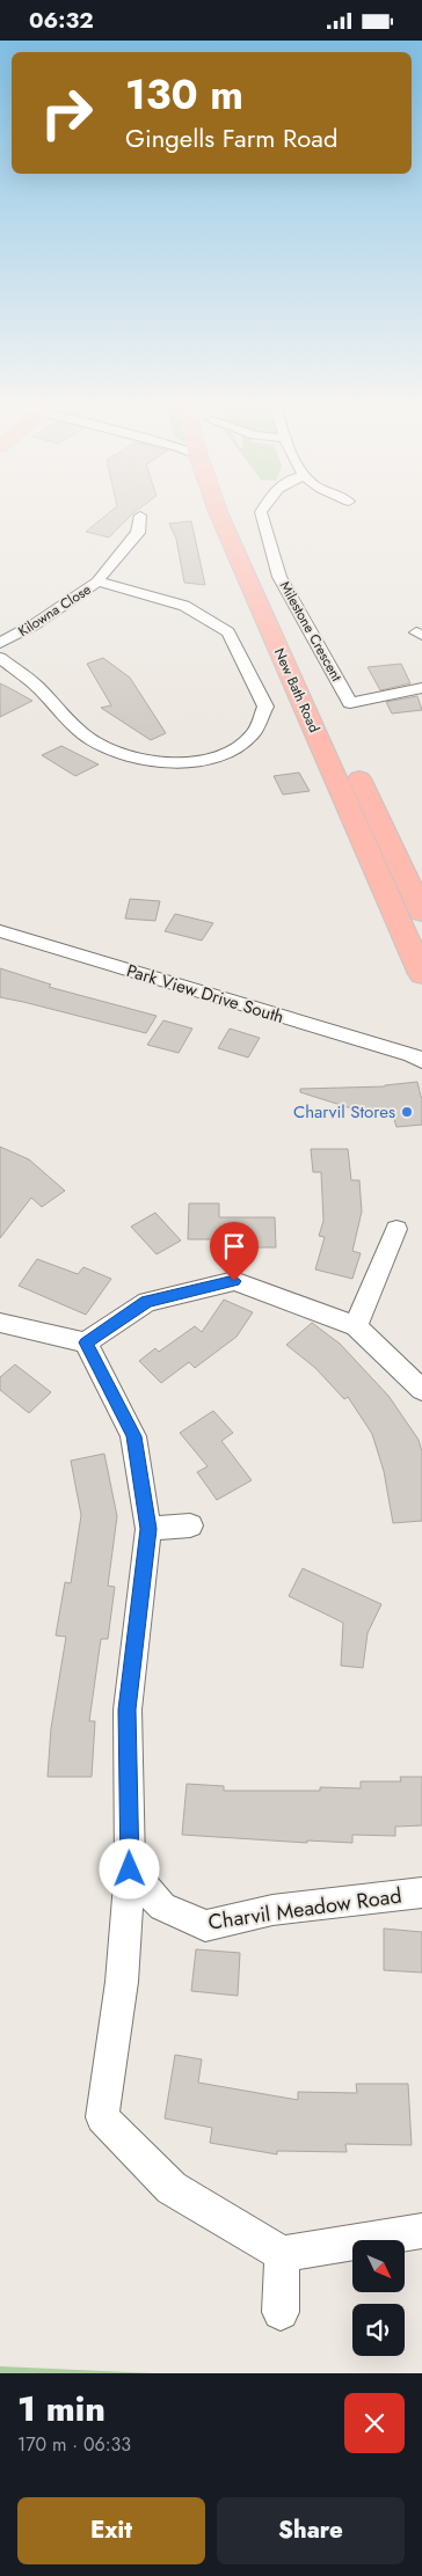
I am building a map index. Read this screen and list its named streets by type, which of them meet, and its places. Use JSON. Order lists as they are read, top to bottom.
{
  "streets": {
    "main road": ["New Bath Road"],
    "street": [
      "Kilowna Close",
      "Milestone Crescent",
      "Park View Drive South",
      "Charvil Meadow Road"
    ]
  },
  "places": ["Charvil Stores"],
  "north": "bottom right",
  "page": {
    "status": "06:32",
    "turn": ["130 m", "Gingells Farm Road"],
    "heading": ["1 min", "170 m · 06:33"],
    "buttons": ["Exit", "Share"]
  }
}
